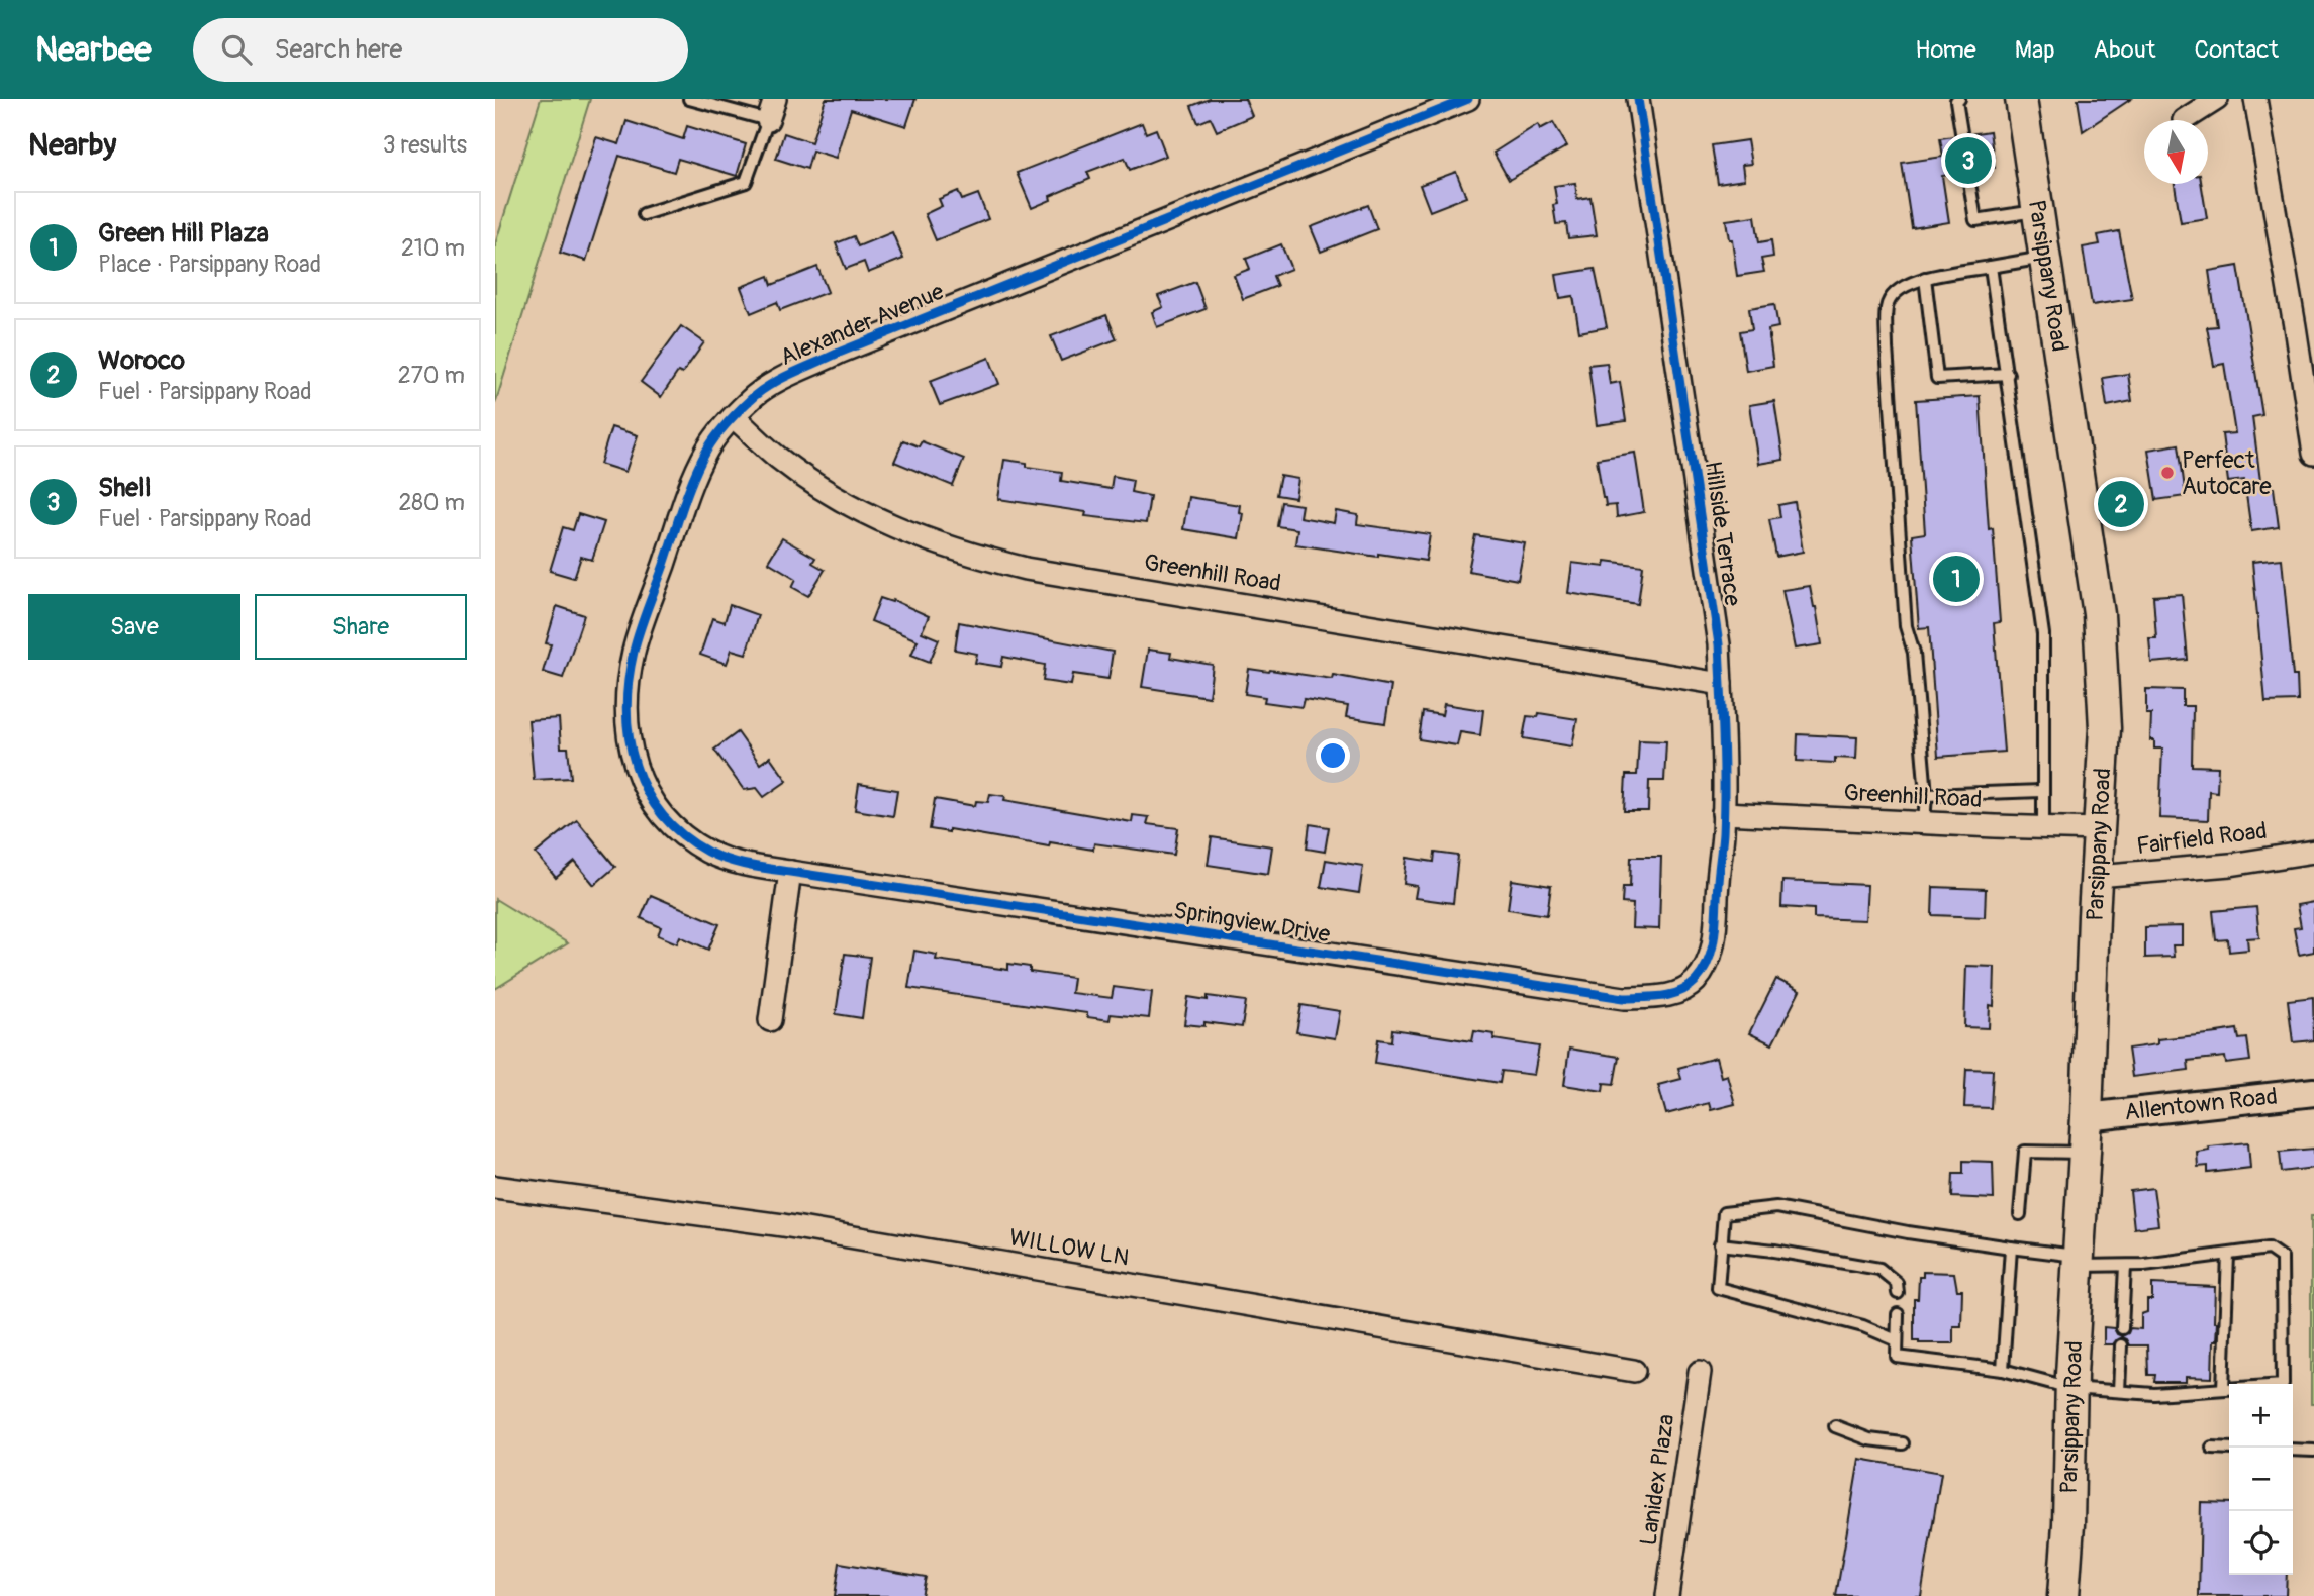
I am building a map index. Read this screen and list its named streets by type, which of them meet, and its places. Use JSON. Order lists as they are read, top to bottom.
{
  "streets": {
    "main road": ["Parsippany Road"],
    "street": [
      "Alexander Avenue",
      "Hillside Terrace",
      "Greenhill Road",
      "Fairfield Road",
      "Springview Drive",
      "Allentown Road",
      "WILLOW LN",
      "Lanidex Plaza"
    ]
  },
  "crossings": [
    ["Parsippany Road", "Greenhill Road"],
    ["Parsippany Road", "Fairfield Road"],
    ["Parsippany Road", "Allentown Road"],
    ["Alexander Avenue", "Greenhill Road"],
    ["Alexander Avenue", "Springview Drive"],
    ["Hillside Terrace", "Greenhill Road"],
    ["Hillside Terrace", "Springview Drive"]
  ],
  "places": ["Perfect Autocare"],
  "north": "bottom",
  "page": {
    "header": "Nearbee",
    "search": "Search here",
    "nav": [
      "Home",
      "Map",
      "About",
      "Contact"
    ],
    "heading": ["Nearby", "3 results"],
    "pins": ["3", "2", "1"],
    "list": [
      {
        "mark": "1",
        "name": "Green Hill Plaza",
        "note": "Place · Parsippany Road",
        "value": "210 m"
      },
      {
        "mark": "2",
        "name": "Woroco",
        "note": "Fuel · Parsippany Road",
        "value": "270 m"
      },
      {
        "mark": "3",
        "name": "Shell",
        "note": "Fuel · Parsippany Road",
        "value": "280 m"
      }
    ],
    "buttons": ["Save", "Share"],
    "map_buttons": ["+", "−"]
  }
}
